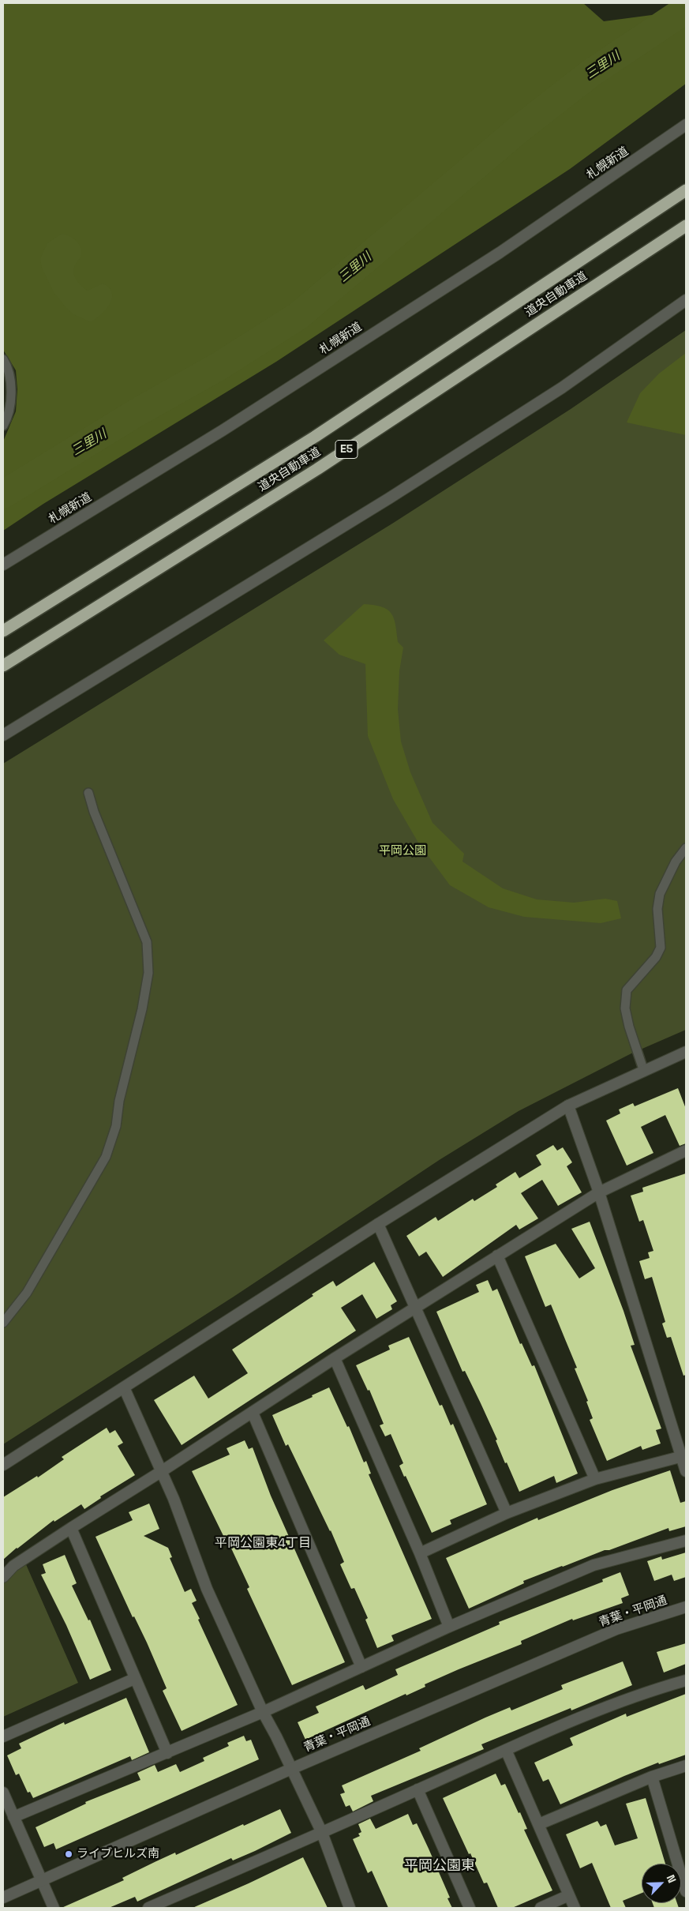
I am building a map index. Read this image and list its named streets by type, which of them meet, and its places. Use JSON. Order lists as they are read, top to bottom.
{
  "streets": {
    "highway": ["道央自動車道", "E5"],
    "street": ["札幌新道", "青葉・平岡通"]
  },
  "districts": ["平岡公園東4丁目", "平岡公園東"],
  "water": ["三里川"],
  "parks": ["平岡公園"],
  "places": ["ライブヒルズ南"],
  "north": "top right"
}
